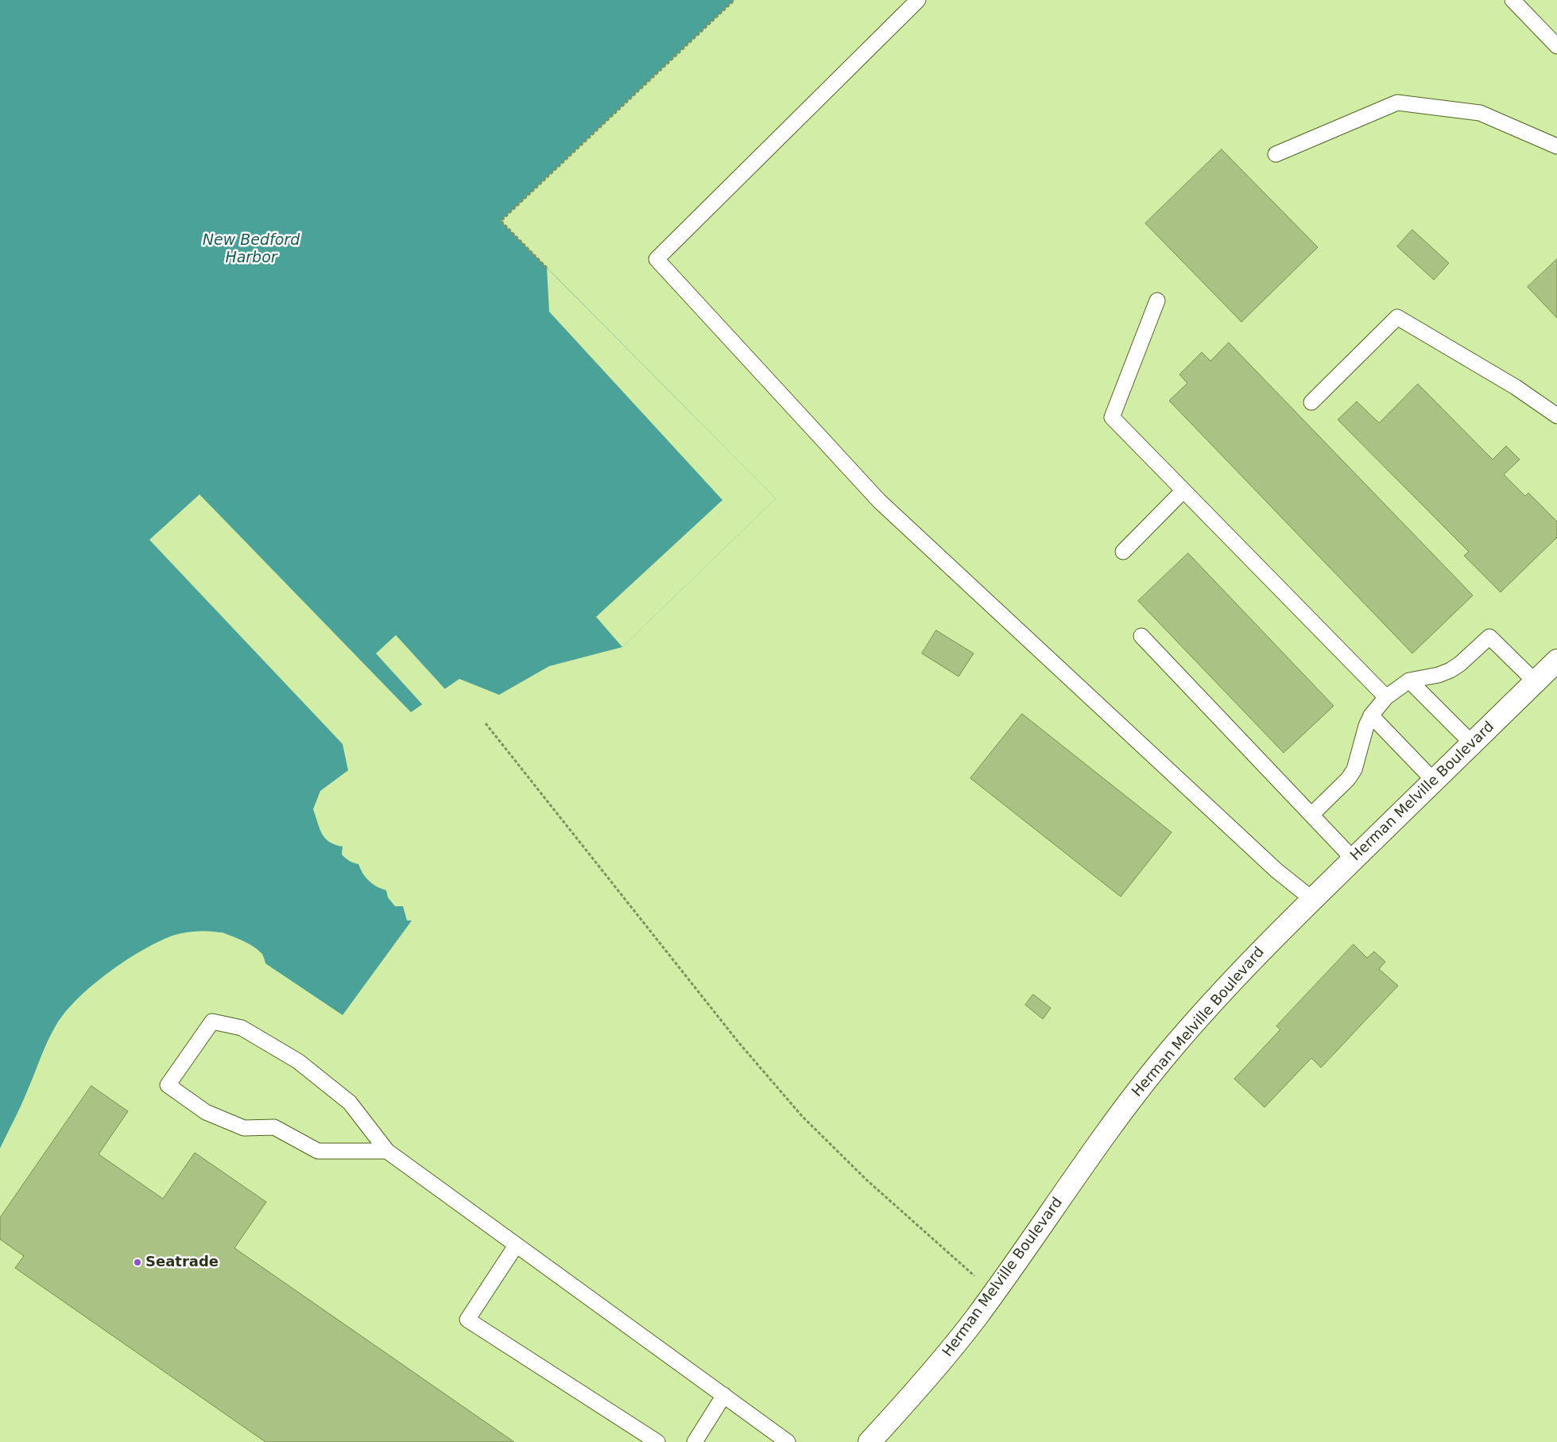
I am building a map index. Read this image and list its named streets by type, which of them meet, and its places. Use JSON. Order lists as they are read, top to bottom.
{
  "streets": {
    "street": ["Herman Melville Boulevard"]
  },
  "water": ["New Bedford Harbor"],
  "places": ["Seatrade"]
}
